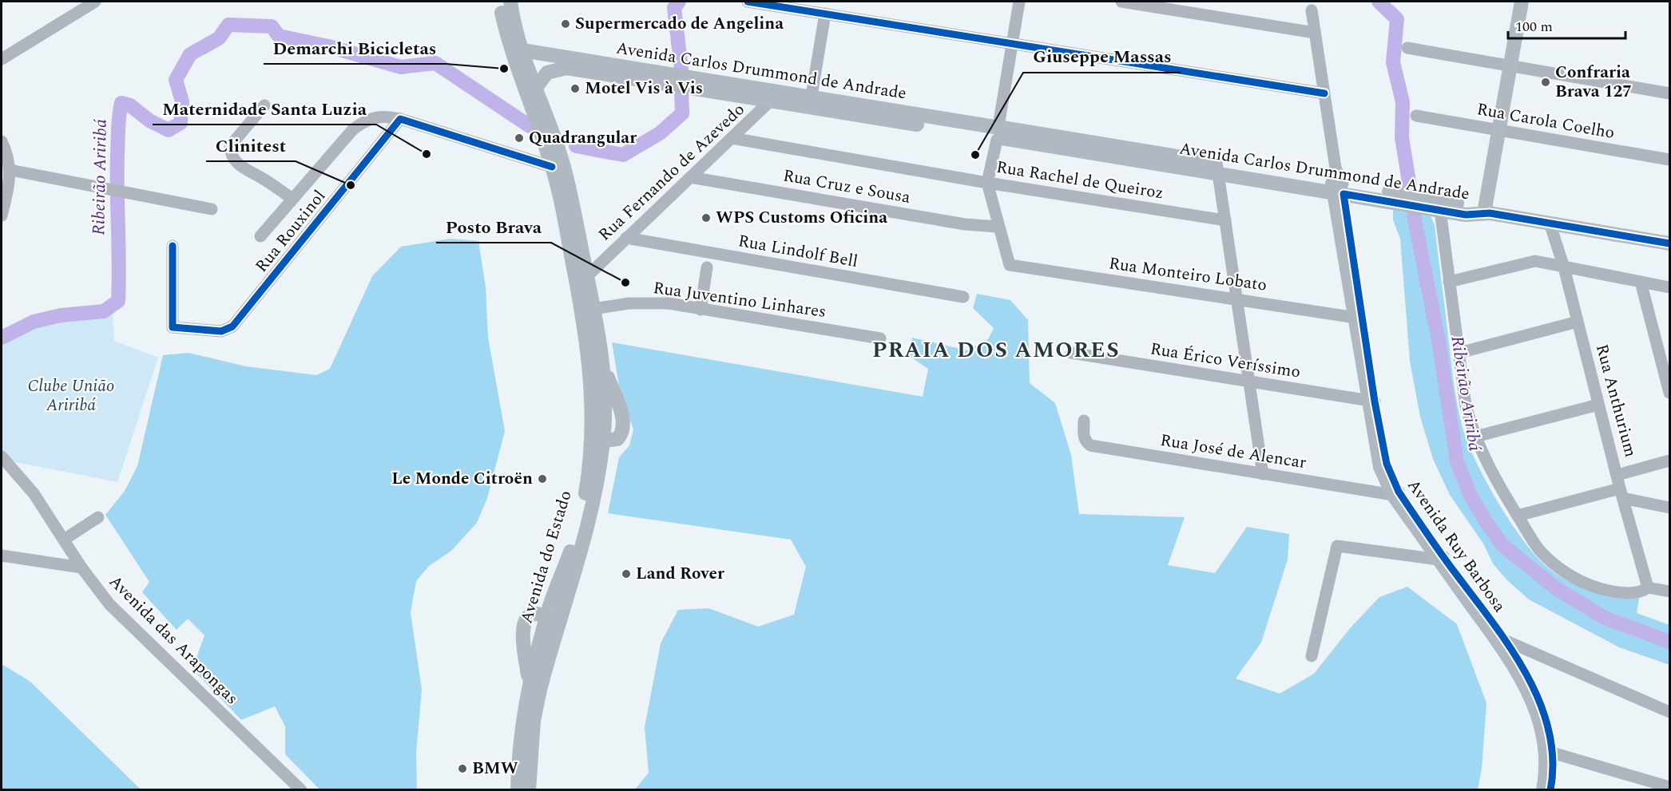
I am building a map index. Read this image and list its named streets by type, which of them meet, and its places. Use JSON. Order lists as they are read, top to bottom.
{
  "streets": {
    "main road": ["Avenida Carlos Drummond de Andrade", "Avenida Ruy Barbosa", "Avenida do Estado"],
    "street": [
      "Rua Carola Coelho",
      "Rua Fernando de Azevedo",
      "Rua Rachel de Queiroz",
      "Rua Cruz e Sousa",
      "Rua Rouxinol",
      "Rua Lindolf Bell",
      "Rua Monteiro Lobato",
      "Rua Juventino Linhares",
      "Rua Érico Veríssimo",
      "Rua Anthurium",
      "Rua José de Alencar",
      "Avenida das Arapongas"
    ]
  },
  "crossings": [
    ["Avenida Carlos Drummond de Andrade", "Rua Fernando de Azevedo"],
    ["Avenida Carlos Drummond de Andrade", "Rua Anthurium"],
    ["Avenida Carlos Drummond de Andrade", "Avenida Ruy Barbosa"],
    ["Rua Fernando de Azevedo", "Rua Rachel de Queiroz"],
    ["Rua Fernando de Azevedo", "Rua Cruz e Sousa"],
    ["Rua Fernando de Azevedo", "Rua Lindolf Bell"],
    ["Rua Cruz e Sousa", "Rua Monteiro Lobato"],
    ["Rua Monteiro Lobato", "Avenida Ruy Barbosa"],
    ["Rua Érico Veríssimo", "Avenida Ruy Barbosa"],
    ["Rua José de Alencar", "Avenida Ruy Barbosa"]
  ],
  "districts": ["PRAIA DOS AMORES"],
  "water": ["Ribeirão Ariribá"],
  "parks": ["Clube União Ariribá"],
  "places": [
    "Supermercado de Angelina",
    "Demarchi Bicicletas",
    "Confraria Brava 127",
    "Motel Vis à Vis",
    "Quadrangular",
    "Maternidade Santa Luzia",
    "Giuseppe Massas",
    "Clinitest",
    "WPS Customs Oficina",
    "Posto Brava",
    "Le Monde Citroën",
    "Land Rover",
    "BMW"
  ],
  "scale_bar": "100 m"
}
